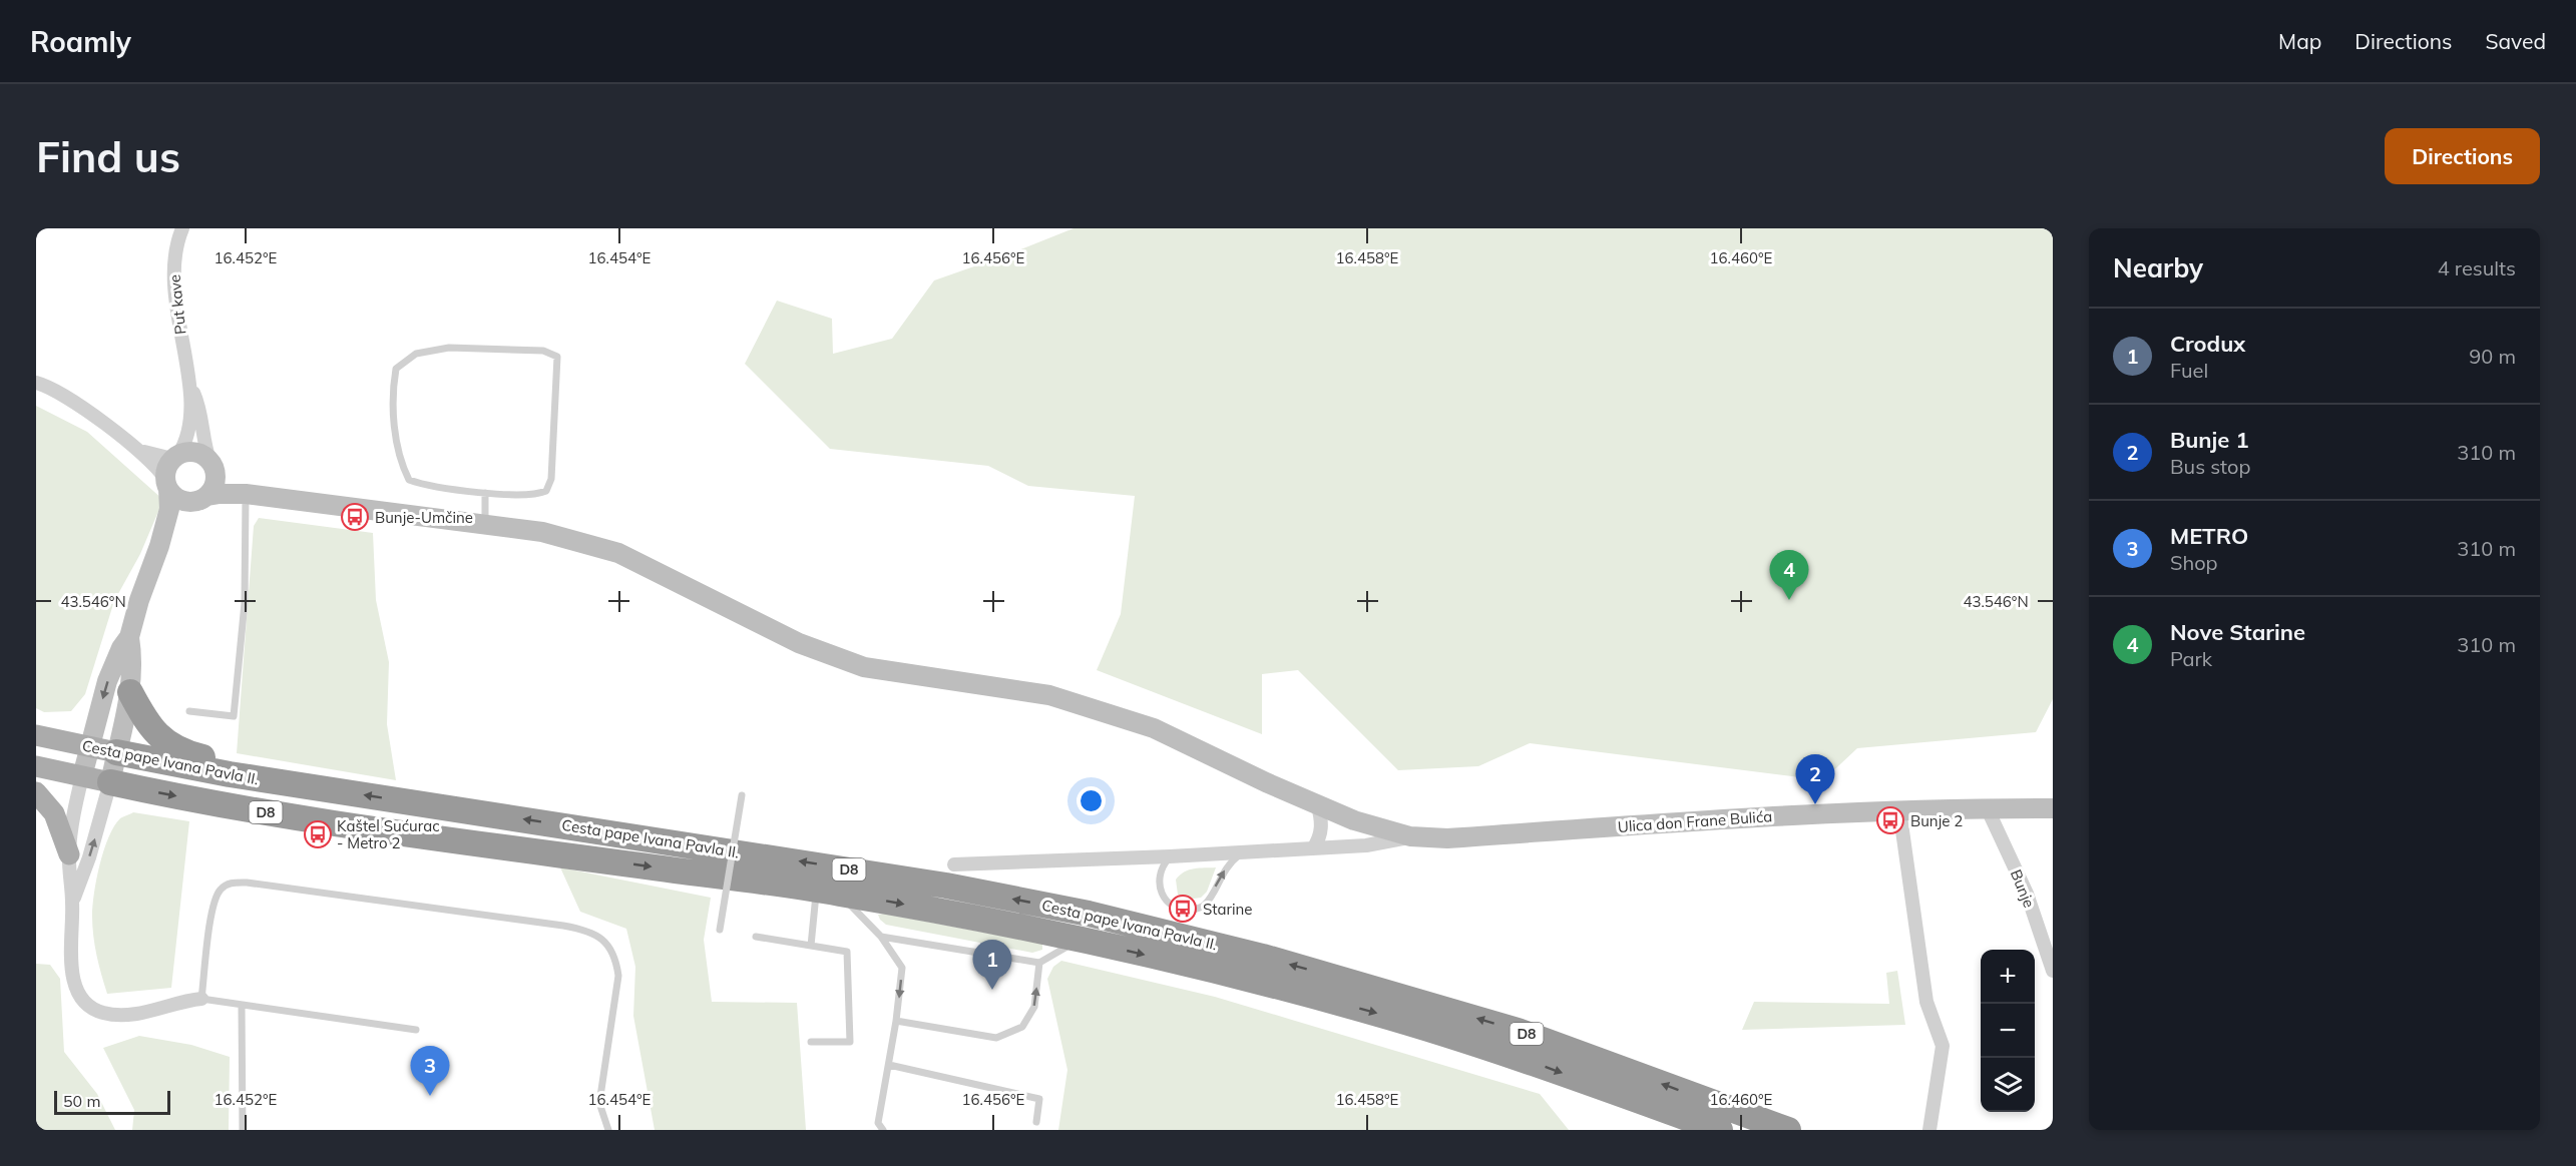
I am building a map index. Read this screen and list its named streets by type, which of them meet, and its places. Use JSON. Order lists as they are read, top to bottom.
{
  "streets": {
    "highway": ["Cesta pape Ivana Pavla II.", "D8"],
    "street": ["Put kave", "Ulica don Frane Bulića", "Bunje"]
  },
  "crossings": [
    ["Put kave", "Ulica don Frane Bulića"],
    ["Cesta pape Ivana Pavla II.", "D8"],
    ["Ulica don Frane Bulića", "Bunje"]
  ],
  "places": {
    "bus stop": [
      "Bunje-Umčine",
      "Bunje 2",
      "Kaštel Sućurac - Metro 2",
      "Starine"
    ]
  },
  "scale_bar": "50 m",
  "page": {
    "header": "Roamly",
    "nav": ["Map", "Directions", "Saved"],
    "buttons": "Directions",
    "title": "Find us",
    "heading": ["Nearby", "4 results"],
    "list": [
      {
        "mark": "1",
        "name": "Crodux",
        "note": "Fuel",
        "value": "90 m"
      },
      {
        "mark": "2",
        "name": "Bunje 1",
        "note": "Bus stop",
        "value": "310 m"
      },
      {
        "mark": "3",
        "name": "METRO",
        "note": "Shop",
        "value": "310 m"
      },
      {
        "mark": "4",
        "name": "Nove Starine",
        "note": "Park",
        "value": "310 m"
      }
    ],
    "pins": [
      "4",
      "2",
      "1",
      "3"
    ],
    "map_buttons": ["+", "−"],
    "scale": "50 m"
  },
  "coordinates": [
    "16.452°E",
    "16.454°E",
    "16.456°E",
    "16.458°E",
    "16.460°E",
    "43.546°N"
  ]
}
